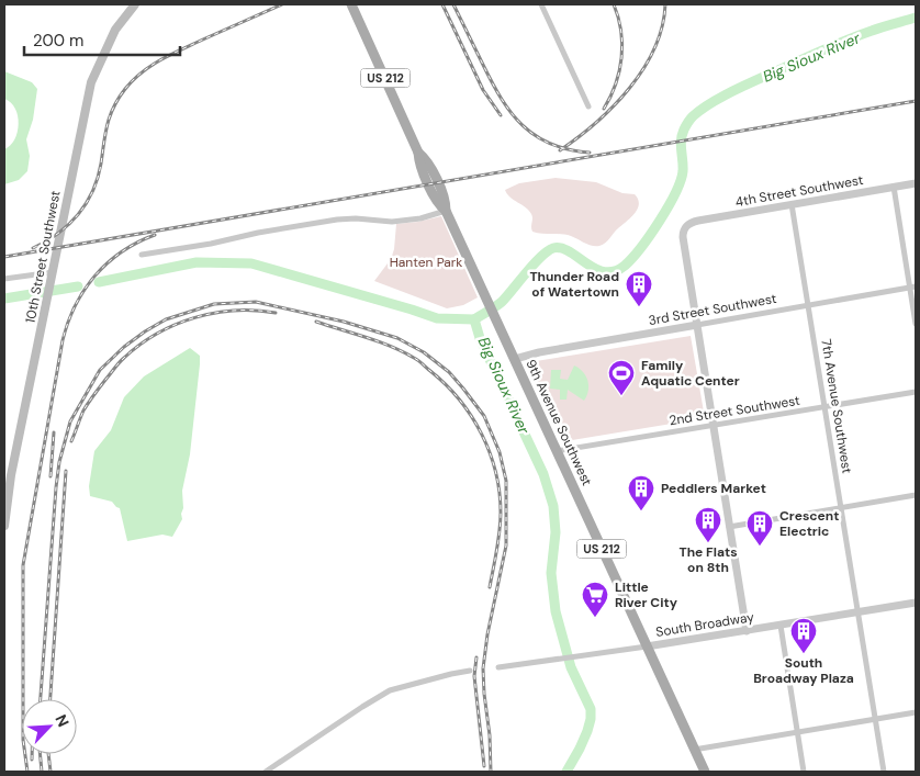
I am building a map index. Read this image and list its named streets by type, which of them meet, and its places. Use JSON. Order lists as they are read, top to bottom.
{
  "streets": {
    "main road": ["US 212", "10th Street Southwest", "9th Avenue Southwest"],
    "street": [
      "4th Street Southwest",
      "3rd Street Southwest",
      "7th Avenue Southwest",
      "2nd Street Southwest",
      "South Broadway"
    ]
  },
  "crossings": [
    ["US 212", "9th Avenue Southwest"],
    ["US 212", "South Broadway"],
    ["4th Street Southwest", "3rd Street Southwest"],
    ["4th Street Southwest", "7th Avenue Southwest"],
    ["3rd Street Southwest", "7th Avenue Southwest"],
    ["3rd Street Southwest", "9th Avenue Southwest"],
    ["7th Avenue Southwest", "2nd Street Southwest"],
    ["7th Avenue Southwest", "South Broadway"],
    ["2nd Street Southwest", "9th Avenue Southwest"],
    ["9th Avenue Southwest", "South Broadway"]
  ],
  "water": ["Big Sioux River"],
  "parks": ["Hanten Park"],
  "places": {
    "building": [
      "Thunder Road of Watertown",
      "Peddlers Market",
      "The Flats on 8th",
      "Crescent Electric",
      "South Broadway Plaza"
    ],
    "sports": ["Family Aquatic Center"],
    "supermarket": ["Little River City"]
  },
  "scale_bar": "200 m",
  "north": "top right"
}
